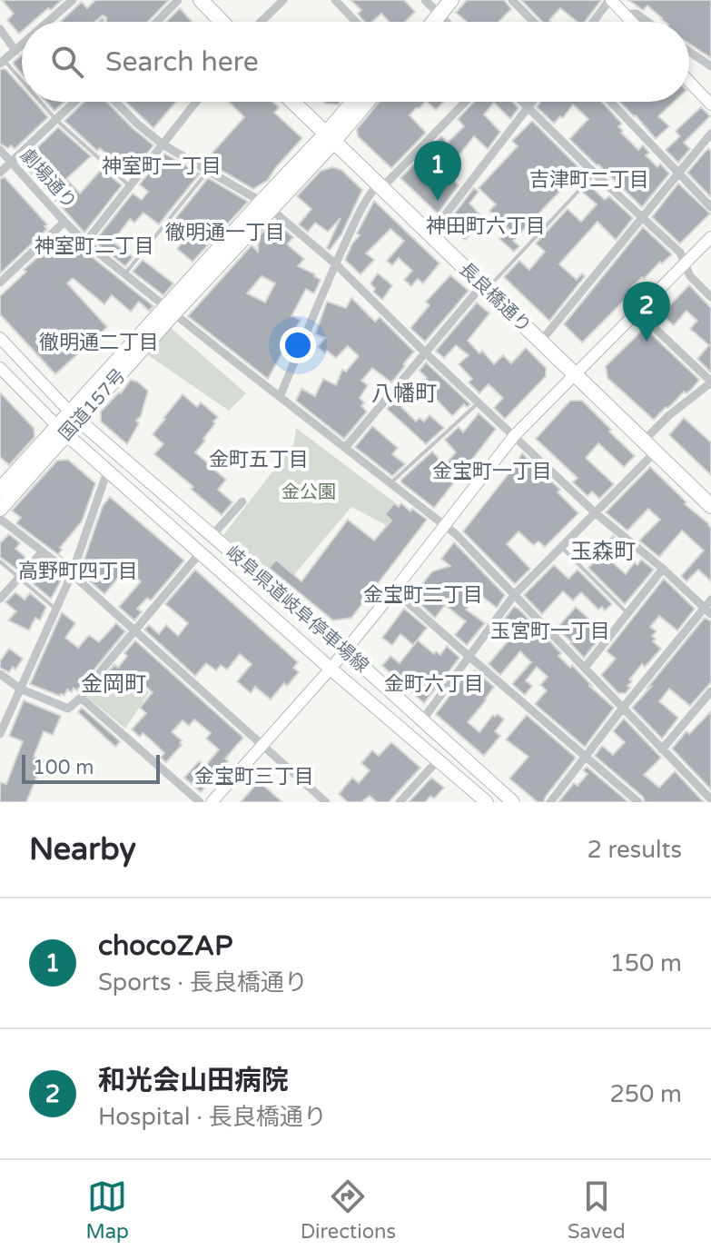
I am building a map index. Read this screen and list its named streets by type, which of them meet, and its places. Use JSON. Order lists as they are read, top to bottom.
{
  "streets": {
    "highway": ["長良橋通り", "国道157号"],
    "main road": ["岐阜県道岐阜停車場線"],
    "street": ["劇場通り"]
  },
  "crossings": [
    ["劇場通り", "国道157号"],
    ["長良橋通り", "国道157号"],
    ["国道157号", "岐阜県道岐阜停車場線"]
  ],
  "districts": [
    "神室町一丁目",
    "吉津町二丁目",
    "神田町六丁目",
    "徹明通一丁目",
    "神室町二丁目",
    "徹明通二丁目",
    "八幡町",
    "金町五丁目",
    "金宝町一丁目",
    "玉森町",
    "高野町四丁目",
    "金宝町二丁目",
    "玉宮町一丁目",
    "金岡町",
    "金町六丁目",
    "金宝町三丁目"
  ],
  "parks": ["金公園"],
  "scale_bar": "100 m",
  "page": {
    "search": "Search here",
    "pins": ["1", "2"],
    "scale": "100 m",
    "heading": ["Nearby", "2 results"],
    "list": [
      {
        "mark": "1",
        "name": "chocoZAP",
        "note": "Sports · 長良橋通り",
        "value": "150 m"
      },
      {
        "mark": "2",
        "name": "和光会山田病院",
        "note": "Hospital · 長良橋通り",
        "value": "250 m"
      }
    ],
    "nav": ["Map", "Directions", "Saved"]
  }
}
